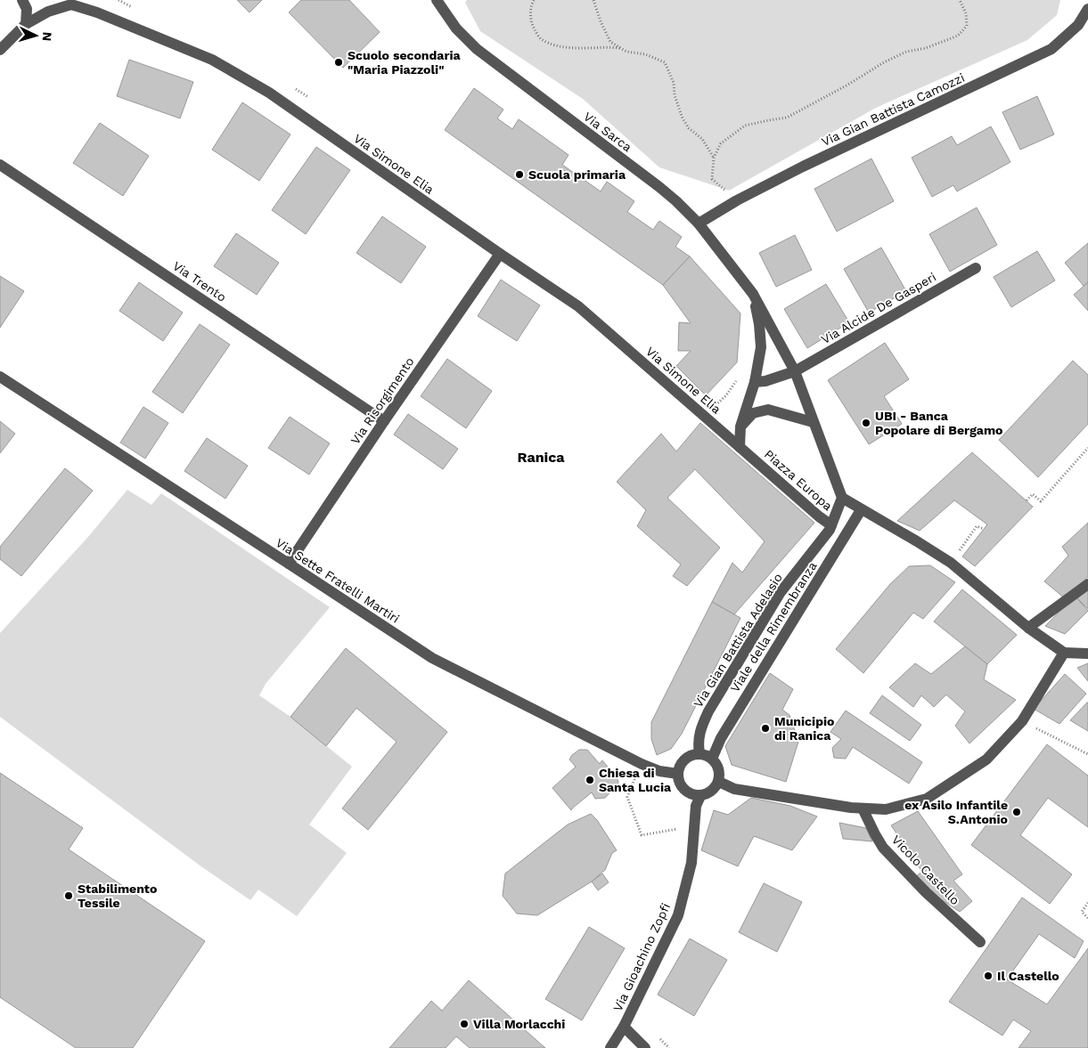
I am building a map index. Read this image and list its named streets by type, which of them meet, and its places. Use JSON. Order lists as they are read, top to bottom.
{
  "streets": {
    "street": [
      "Via Gian Battista Camozzi",
      "Via Sarca",
      "Via Simone Elia",
      "Via Trento",
      "Via Alcide De Gasperi",
      "Via Risorgimento",
      "Piazza Europa",
      "Via Sette Fratelli Martiri",
      "Viale della Rimembranza",
      "Via Gian Battista Adelasio",
      "Vicolo Castello",
      "Via Gioachino Zopfi"
    ]
  },
  "crossings": [
    ["Via Gian Battista Camozzi", "Via Sarca"],
    ["Via Sarca", "Piazza Europa"],
    ["Via Simone Elia", "Via Risorgimento"],
    ["Via Simone Elia", "Piazza Europa"],
    ["Via Trento", "Via Risorgimento"],
    ["Via Alcide De Gasperi", "Piazza Europa"],
    ["Via Risorgimento", "Via Sette Fratelli Martiri"],
    ["Piazza Europa", "Via Gian Battista Adelasio"],
    ["Via Sette Fratelli Martiri", "Viale della Rimembranza"],
    ["Via Sette Fratelli Martiri", "Via Gian Battista Adelasio"],
    ["Via Sette Fratelli Martiri", "Via Gioachino Zopfi"],
    ["Viale della Rimembranza", "Via Gian Battista Adelasio"],
    ["Viale della Rimembranza", "Via Gioachino Zopfi"],
    ["Via Gian Battista Adelasio", "Via Gioachino Zopfi"]
  ],
  "districts": ["Ranica"],
  "places": [
    "Scuolo secondaria \"Maria Piazzoli\"",
    "Scuola primaria",
    "UBI - Banca Popolare di Bergamo",
    "Municipio di Ranica",
    "Chiesa di Santa Lucia",
    "ex Asilo Infantile S.Antonio",
    "Stabilimento Tessile",
    "Il Castello",
    "Villa Morlacchi"
  ],
  "north": "right"
}
